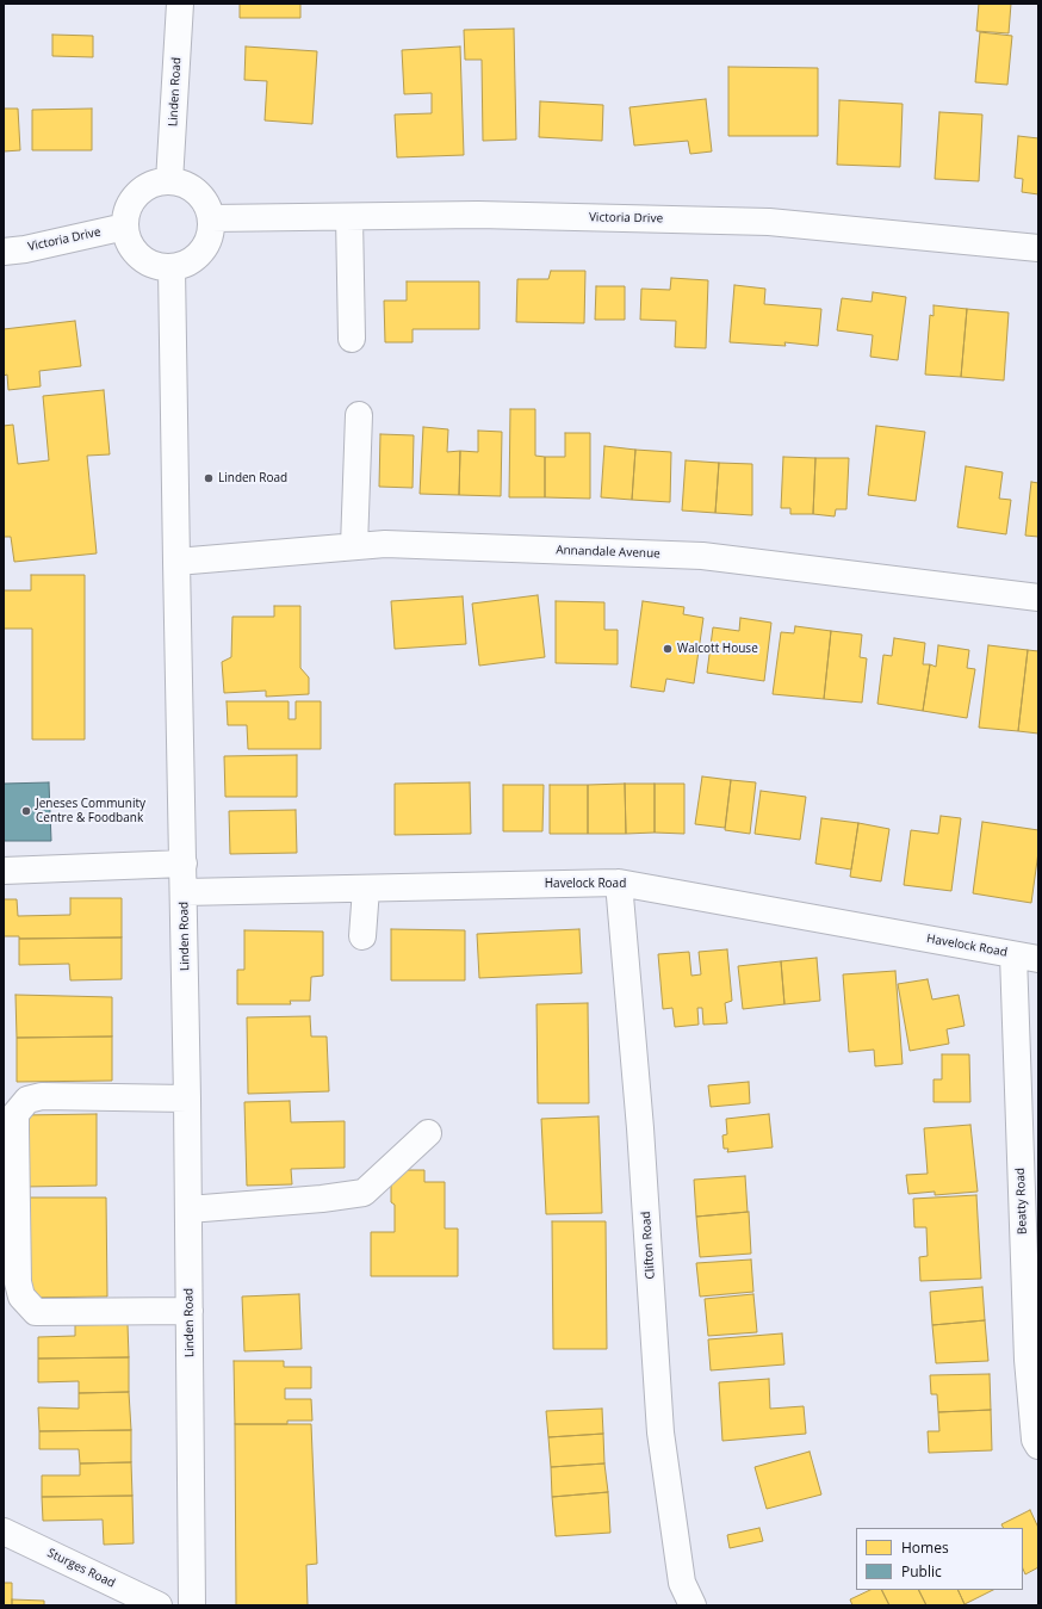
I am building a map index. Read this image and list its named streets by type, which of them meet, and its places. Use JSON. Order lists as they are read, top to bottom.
{
  "streets": {
    "street": [
      "Linden Road",
      "Victoria Drive",
      "Annandale Avenue",
      "Havelock Road",
      "Beatty Road",
      "Clifton Road",
      "Sturges Road"
    ]
  },
  "crossings": [
    ["Linden Road", "Victoria Drive"],
    ["Linden Road", "Annandale Avenue"],
    ["Linden Road", "Havelock Road"],
    ["Havelock Road", "Beatty Road"],
    ["Havelock Road", "Clifton Road"]
  ],
  "places": ["Linden Road", "Walcott House", "Jeneses Community Centre & Foodbank"],
  "legend": ["Homes", "Public"]
}
